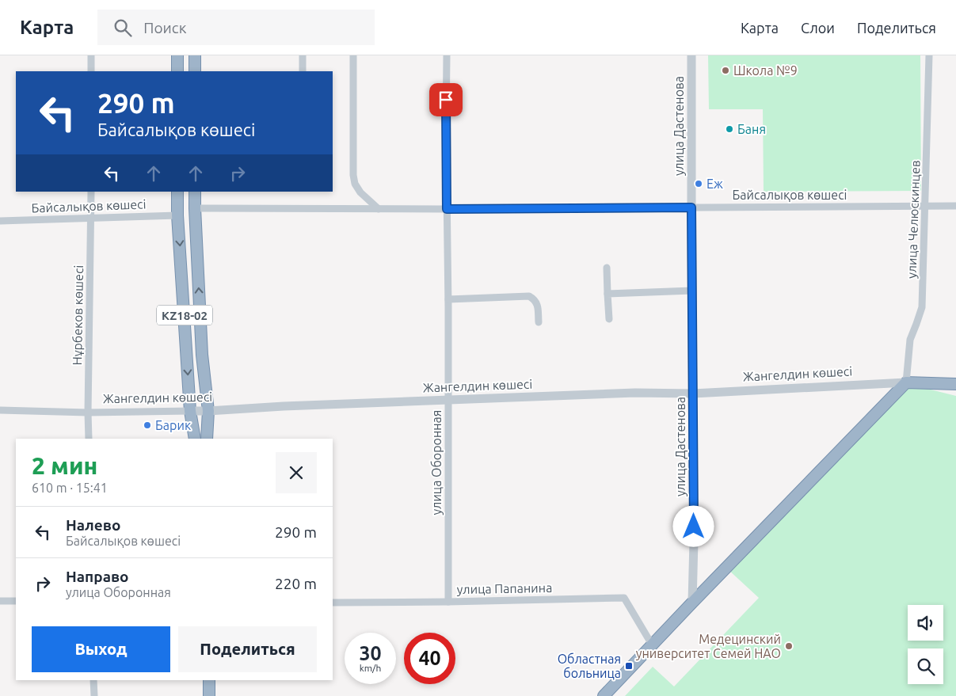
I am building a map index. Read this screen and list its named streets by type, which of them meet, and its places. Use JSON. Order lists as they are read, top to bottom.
{
  "streets": {
    "highway": ["KZ18-02", "Жангелдин көшесі"],
    "street": [
      "улица Дастенова",
      "Байсалықов көшесі",
      "улица Челюскинцев",
      "Нұрбеков көшесі",
      "улица Оборонная",
      "улица Папанина"
    ]
  },
  "crossings": [
    ["улица Дастенова", "Байсалықов көшесі"],
    ["улица Дастенова", "Жангелдин көшесі"],
    ["Байсалықов көшесі", "улица Челюскинцев"],
    ["Байсалықов көшесі", "Нұрбеков көшесі"],
    ["Байсалықов көшесі", "KZ18-02"],
    ["Байсалықов көшесі", "улица Оборонная"],
    ["улица Челюскинцев", "Жангелдин көшесі"],
    ["Нұрбеков көшесі", "Жангелдин көшесі"],
    ["KZ18-02", "Жангелдин көшесі"],
    ["Жангелдин көшесі", "улица Оборонная"],
    ["улица Оборонная", "улица Папанина"]
  ],
  "places": {
    "other": [
      "Школа №9",
      "Баня",
      "Еж",
      "Барик",
      "Медецинский университет Семей НАО"
    ],
    "transit": ["Областная больница"]
  },
  "page": {
    "header": "Карта",
    "search": "Поиск",
    "nav": ["Карта", "Слои", "Поделиться"],
    "turn": ["290 m", "Байсалықов көшесі"],
    "heading": ["2 мин", "610 m · 15:41"],
    "list": [
      {
        "name": "Налево",
        "note": "Байсалықов көшесі",
        "value": "290 m"
      },
      {
        "name": "Направо",
        "note": "улица Оборонная",
        "value": "220 m"
      }
    ],
    "buttons": ["Выход", "Поделиться"],
    "speed": "30 km/h",
    "limit": "40"
  }
}
